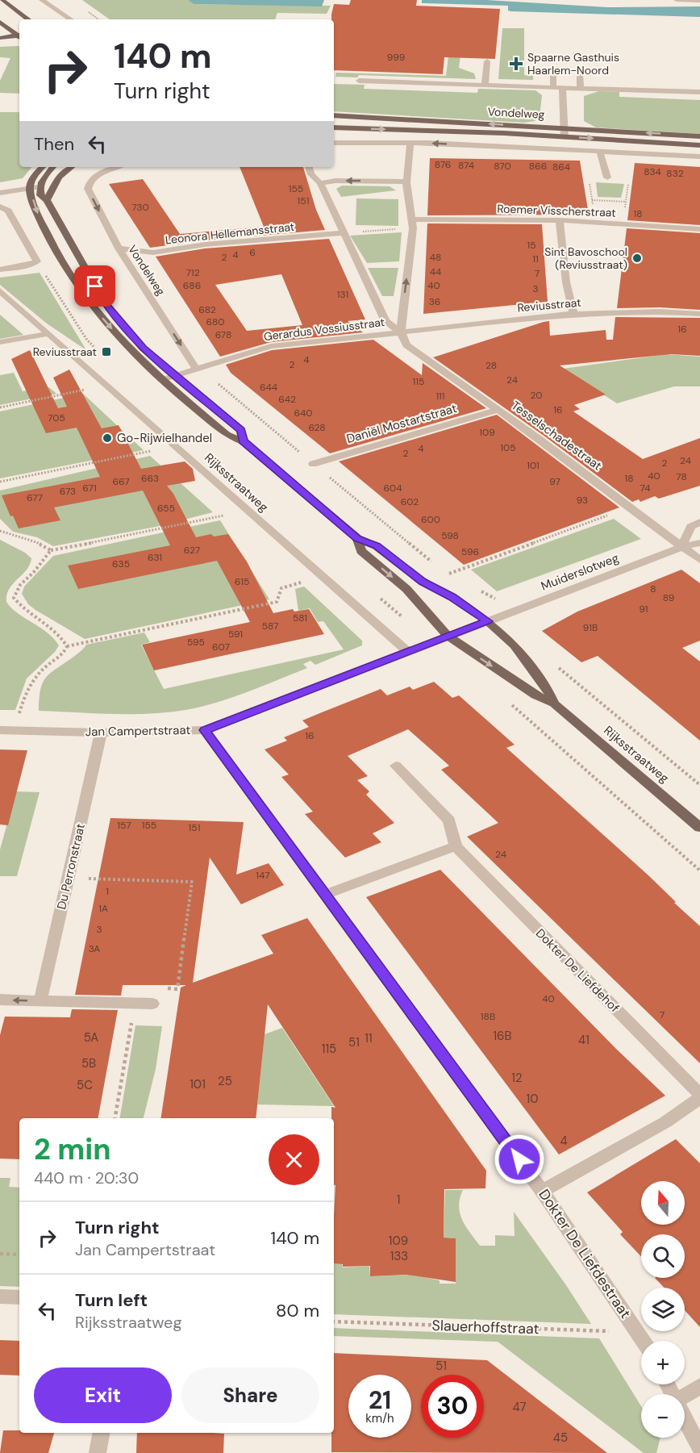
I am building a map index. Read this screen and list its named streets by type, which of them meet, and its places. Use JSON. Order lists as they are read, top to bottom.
{
  "streets": {
    "main road": ["Vondelweg", "Rijksstraatweg"],
    "street": [
      "Roemer Visscherstraat",
      "Leonora Hellemansstraat",
      "Reviusstraat",
      "Gerardus Vossiusstraat",
      "Daniël Mostartstraat",
      "Tesselschadestraat",
      "Muiderslotweg",
      "Jan Campertstraat",
      "Du Perronstraat",
      "Dokter De Liefdehof",
      "Dokter De Liefdestraat"
    ],
    "path": ["Slauerhoffstraat"]
  },
  "crossings": [
    ["Vondelweg", "Leonora Hellemansstraat"],
    ["Vondelweg", "Gerardus Vossiusstraat"],
    ["Leonora Hellemansstraat", "Tesselschadestraat"],
    ["Reviusstraat", "Gerardus Vossiusstraat"],
    ["Reviusstraat", "Tesselschadestraat"],
    ["Gerardus Vossiusstraat", "Tesselschadestraat"],
    ["Daniël Mostartstraat", "Tesselschadestraat"],
    ["Tesselschadestraat", "Muiderslotweg"],
    ["Rijksstraatweg", "Muiderslotweg"],
    ["Rijksstraatweg", "Jan Campertstraat"],
    ["Muiderslotweg", "Jan Campertstraat"],
    ["Jan Campertstraat", "Du Perronstraat"],
    ["Jan Campertstraat", "Dokter De Liefdestraat"],
    ["Dokter De Liefdehof", "Dokter De Liefdestraat"],
    ["Dokter De Liefdestraat", "Slauerhoffstraat"]
  ],
  "places": {
    "health": ["Spaarne Gasthuis Haarlem-Noord"],
    "other": ["Sint Bavoschool (Reviusstraat)", "Go-Rijwielhandel"],
    "transit": ["Reviusstraat"]
  },
  "house_numbers": [
    "999",
    "876",
    "874",
    "870",
    "866",
    "864",
    "834",
    "832",
    "155",
    "151",
    "730",
    "18",
    "15",
    "6",
    "4",
    "2",
    "48",
    "11",
    "44",
    "712",
    "7",
    "686",
    "40",
    "3",
    "131",
    "36",
    "682",
    "680",
    "16",
    "678",
    "4",
    "2",
    "28",
    "24",
    "115",
    "644",
    "20",
    "111",
    "642",
    "16",
    "640",
    "705",
    "628",
    "109",
    "105",
    "4",
    "2",
    "24",
    "2",
    "101",
    "40",
    "78",
    "663",
    "18",
    "667",
    "97",
    "671",
    "604",
    "74",
    "673",
    "677",
    "93",
    "602",
    "655",
    "600",
    "598",
    "627",
    "596",
    "631",
    "635",
    "615",
    "8",
    "89",
    "91",
    "581",
    "587",
    "91B",
    "591",
    "595",
    "607",
    "16",
    "157",
    "155",
    "151",
    "24",
    "147",
    "1",
    "1A",
    "3",
    "3A",
    "40",
    "7",
    "18B",
    "16B",
    "5A",
    "11",
    "41",
    "51",
    "115",
    "5B",
    "12",
    "25",
    "101",
    "5C",
    "10",
    "4",
    "1",
    "109",
    "133",
    "51",
    "47",
    "45"
  ],
  "north": "top",
  "page": {
    "turn": ["140 m", "Turn right"],
    "then": "Then",
    "heading": ["2 min", "440 m · 20:30"],
    "map_buttons": ["+", "−"],
    "list": [
      {
        "name": "Turn right",
        "note": "Jan Campertstraat",
        "value": "140 m"
      },
      {
        "name": "Turn left",
        "note": "Rijksstraatweg",
        "value": "80 m"
      }
    ],
    "buttons": ["Exit", "Share"],
    "speed": "21 km/h",
    "limit": "30"
  }
}
